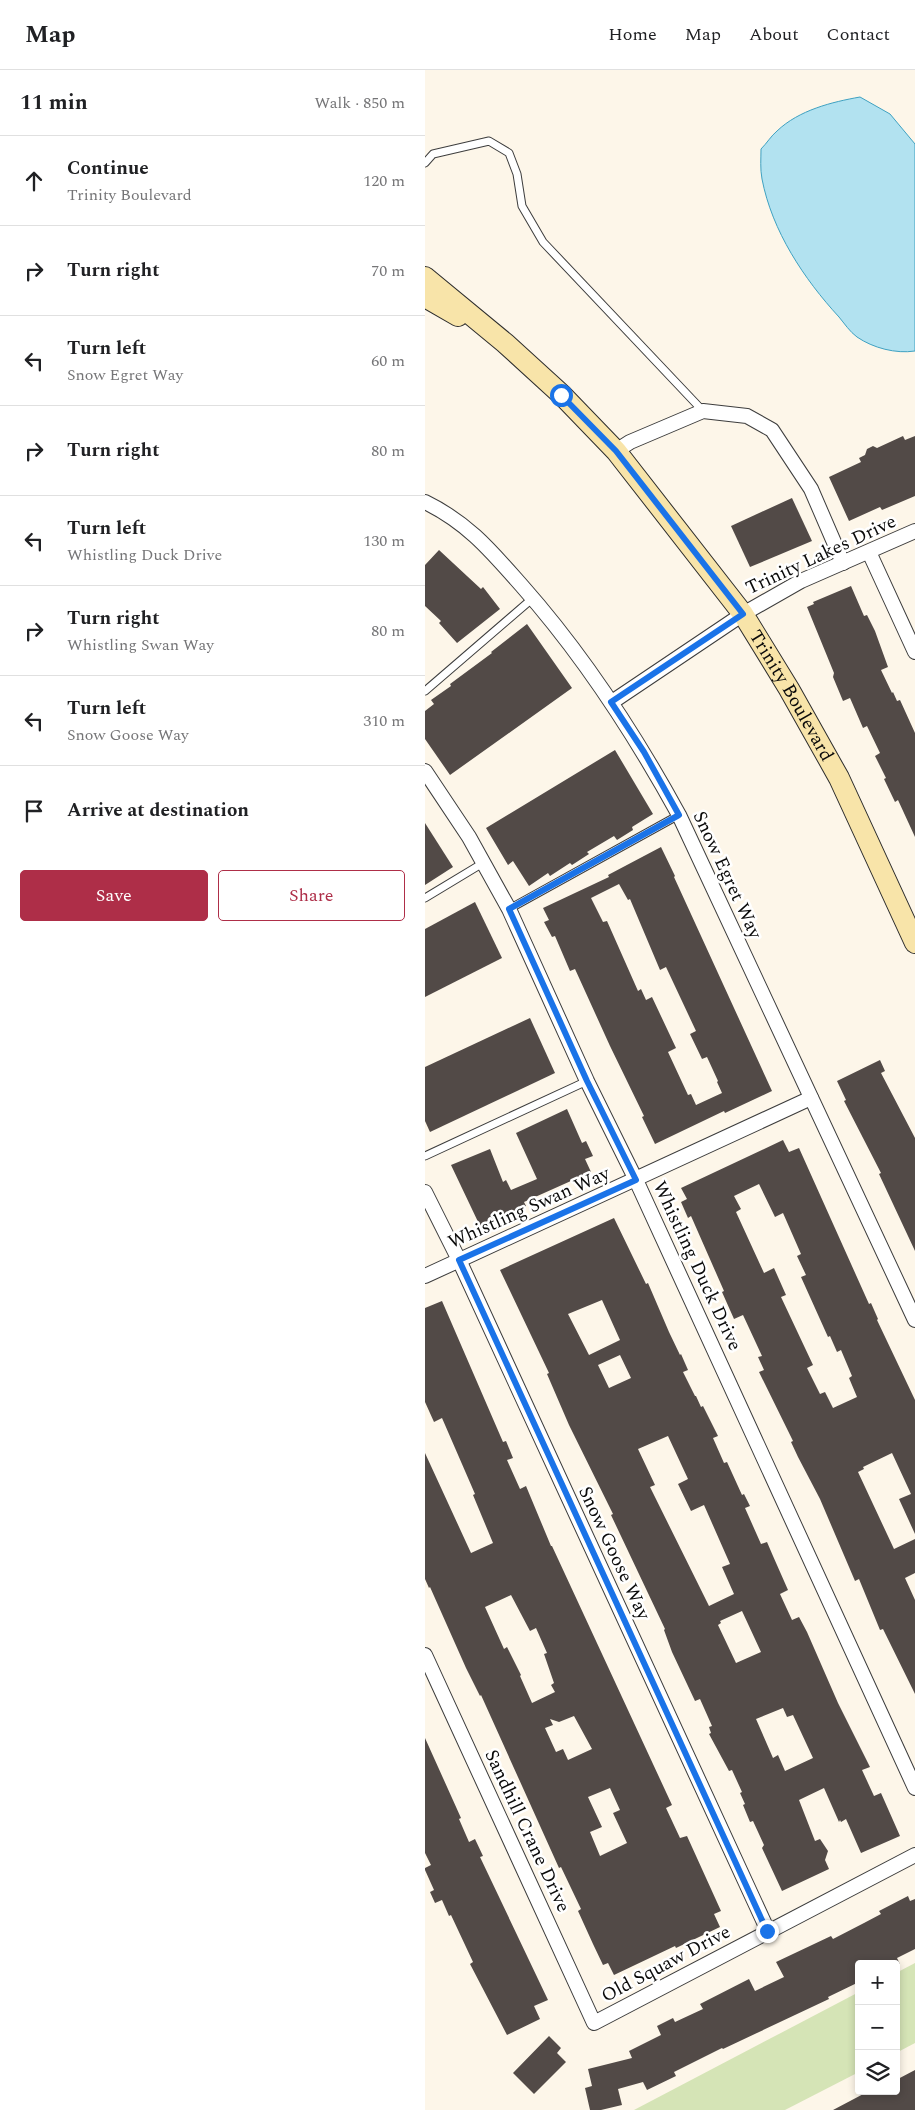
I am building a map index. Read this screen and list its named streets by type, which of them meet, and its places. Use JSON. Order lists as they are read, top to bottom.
{
  "streets": {
    "main road": ["Trinity Boulevard"],
    "street": [
      "Trinity Lakes Drive",
      "Snow Egret Way",
      "Whistling Swan Way",
      "Whistling Duck Drive",
      "Snow Goose Way",
      "Sandhill Crane Drive",
      "Old Squaw Drive"
    ]
  },
  "crossings": [
    ["Trinity Lakes Drive", "Trinity Boulevard"],
    ["Trinity Lakes Drive", "Snow Egret Way"],
    ["Snow Egret Way", "Whistling Swan Way"],
    ["Whistling Swan Way", "Whistling Duck Drive"],
    ["Whistling Swan Way", "Snow Goose Way"],
    ["Snow Goose Way", "Old Squaw Drive"],
    ["Sandhill Crane Drive", "Old Squaw Drive"]
  ],
  "page": {
    "header": "Map",
    "nav": [
      "Home",
      "Map",
      "About",
      "Contact"
    ],
    "heading": ["11 min", "Walk · 850 m"],
    "list": [
      ["Continue", "Trinity Boulevard", "120 m"],
      ["Turn right", "70 m"],
      ["Turn left", "Snow Egret Way", "60 m"],
      ["Turn right", "80 m"],
      ["Turn left", "Whistling Duck Drive", "130 m"],
      ["Turn right", "Whistling Swan Way", "80 m"],
      ["Turn left", "Snow Goose Way", "310 m"],
      "Arrive at destination"
    ],
    "buttons": ["Save", "Share"],
    "map_buttons": ["+", "−"]
  }
}
